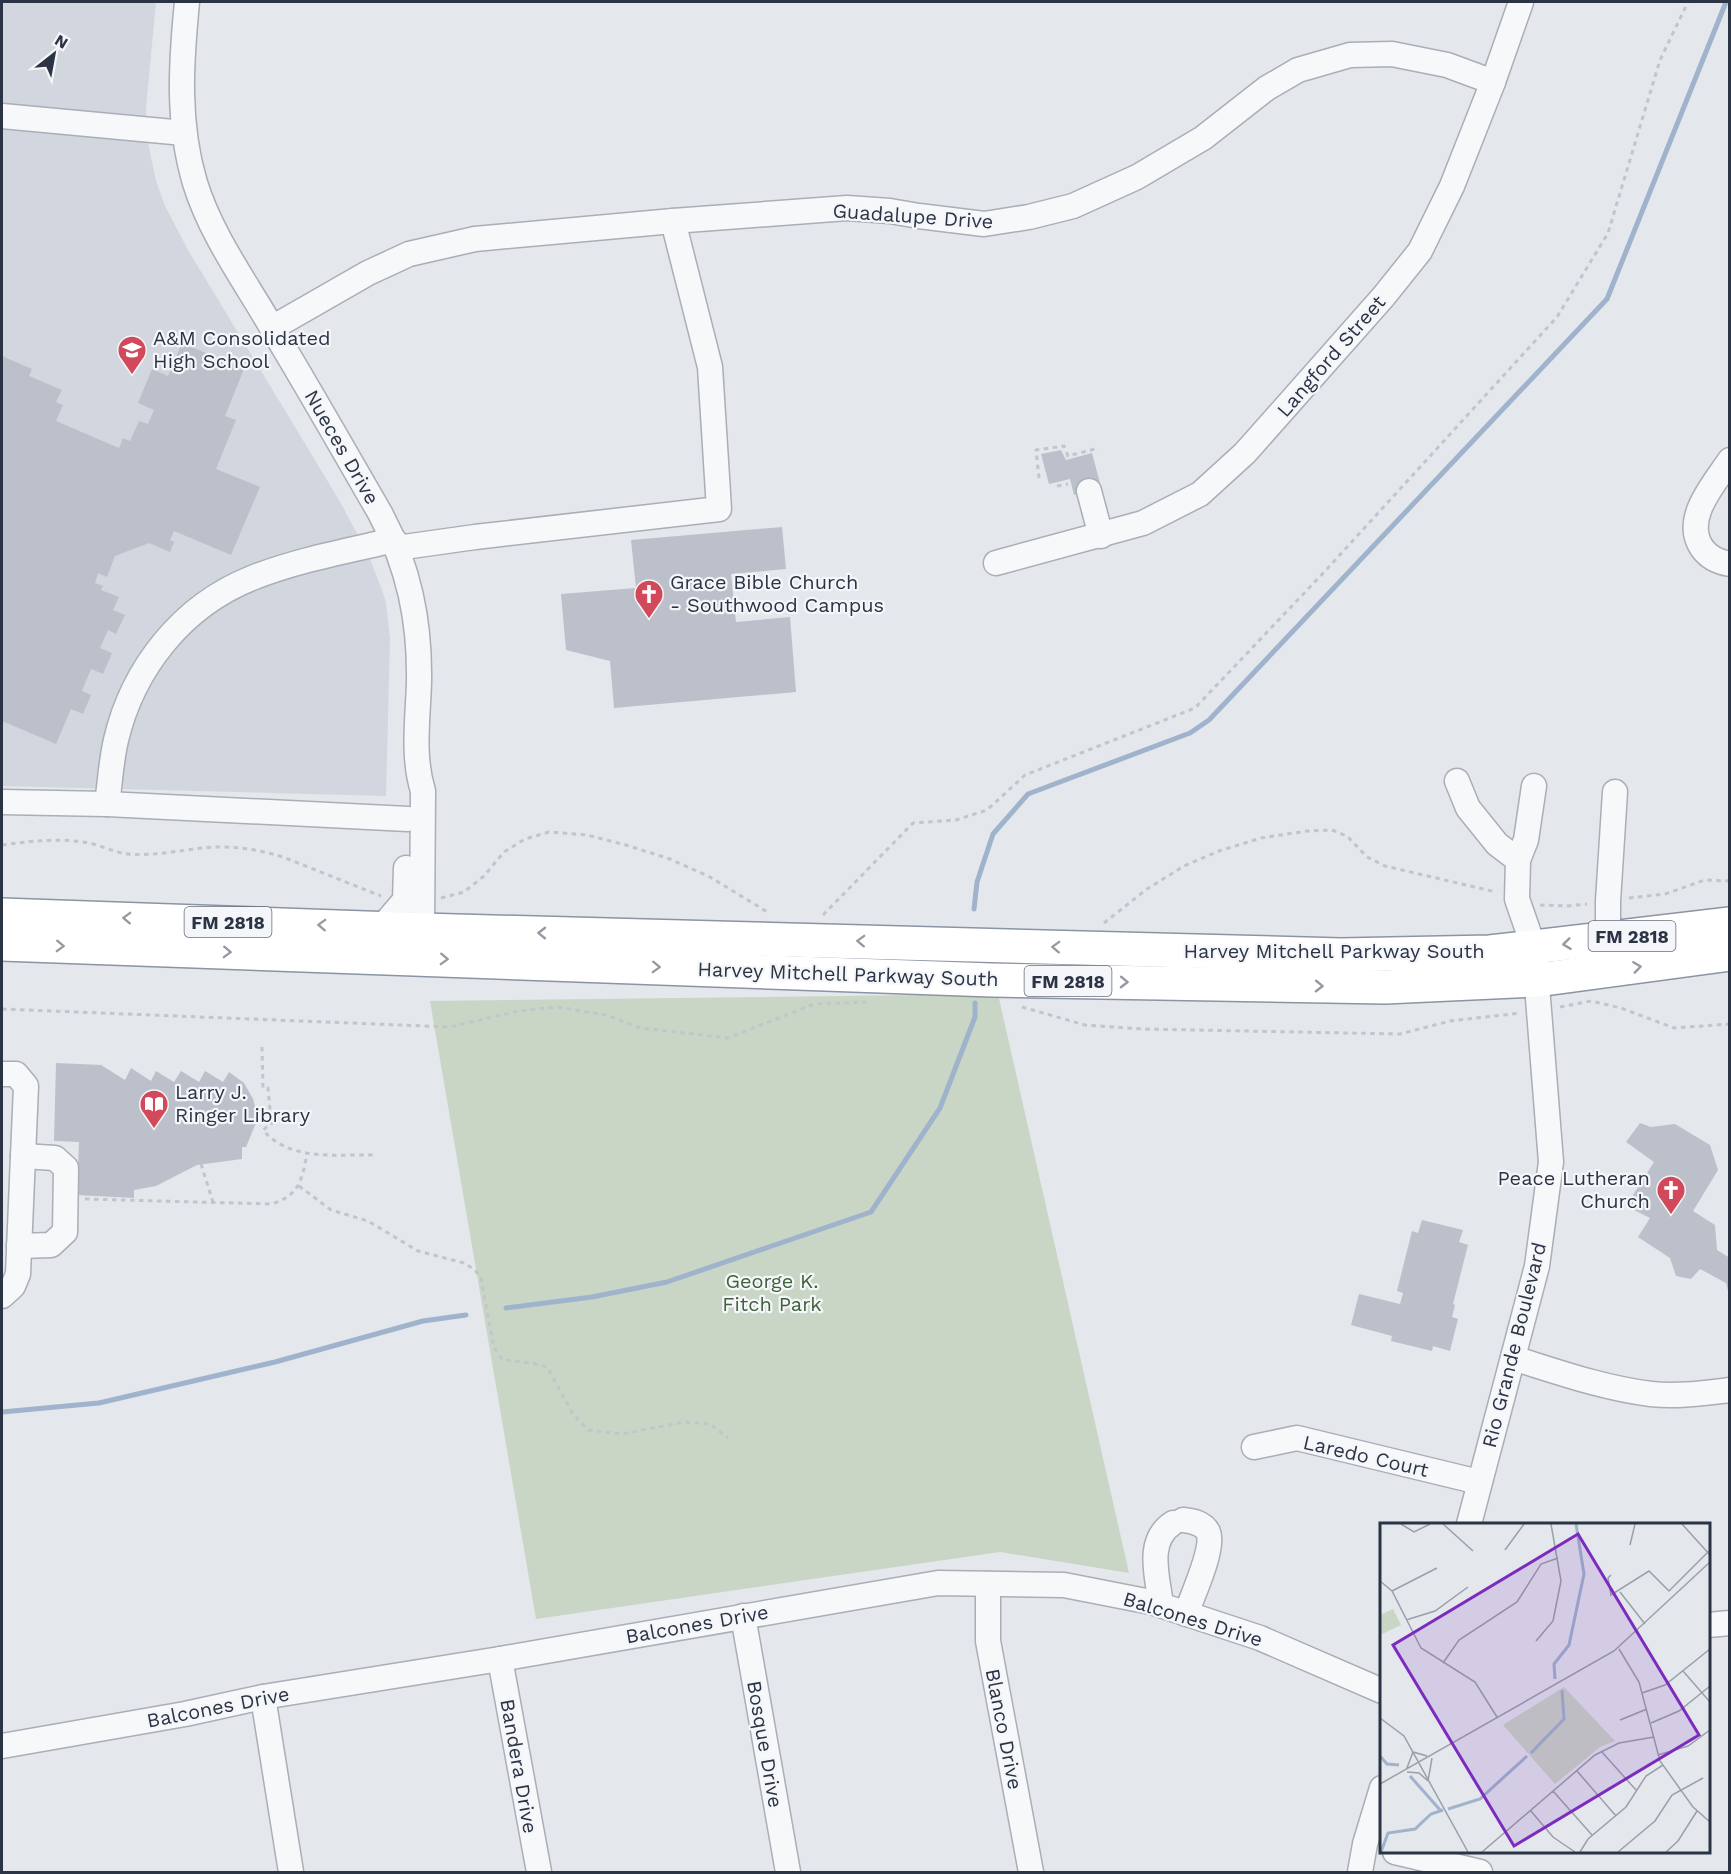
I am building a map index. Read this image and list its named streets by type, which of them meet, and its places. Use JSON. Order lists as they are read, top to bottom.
{
  "streets": {
    "highway": ["FM 2818", "Harvey Mitchell Parkway South"],
    "street": [
      "Guadalupe Drive",
      "Langford Street",
      "Nueces Drive",
      "Rio Grande Boulevard",
      "Laredo Court",
      "Balcones Drive",
      "Blanco Drive",
      "Bosque Drive",
      "Bandera Drive"
    ]
  },
  "crossings": [
    ["Guadalupe Drive", "Langford Street"],
    ["Guadalupe Drive", "Nueces Drive"],
    ["Nueces Drive", "Harvey Mitchell Parkway South"],
    ["Harvey Mitchell Parkway South", "Rio Grande Boulevard"],
    ["Rio Grande Boulevard", "Laredo Court"],
    ["Balcones Drive", "Blanco Drive"],
    ["Balcones Drive", "Bosque Drive"],
    ["Balcones Drive", "Bandera Drive"]
  ],
  "parks": ["George K. Fitch Park"],
  "places": {
    "school or university": ["A&M Consolidated High School"],
    "church": ["Grace Bible Church - Southwood Campus", "Peace Lutheran Church"],
    "library": ["Larry J. Ringer Library"]
  },
  "north": "top right"
}
